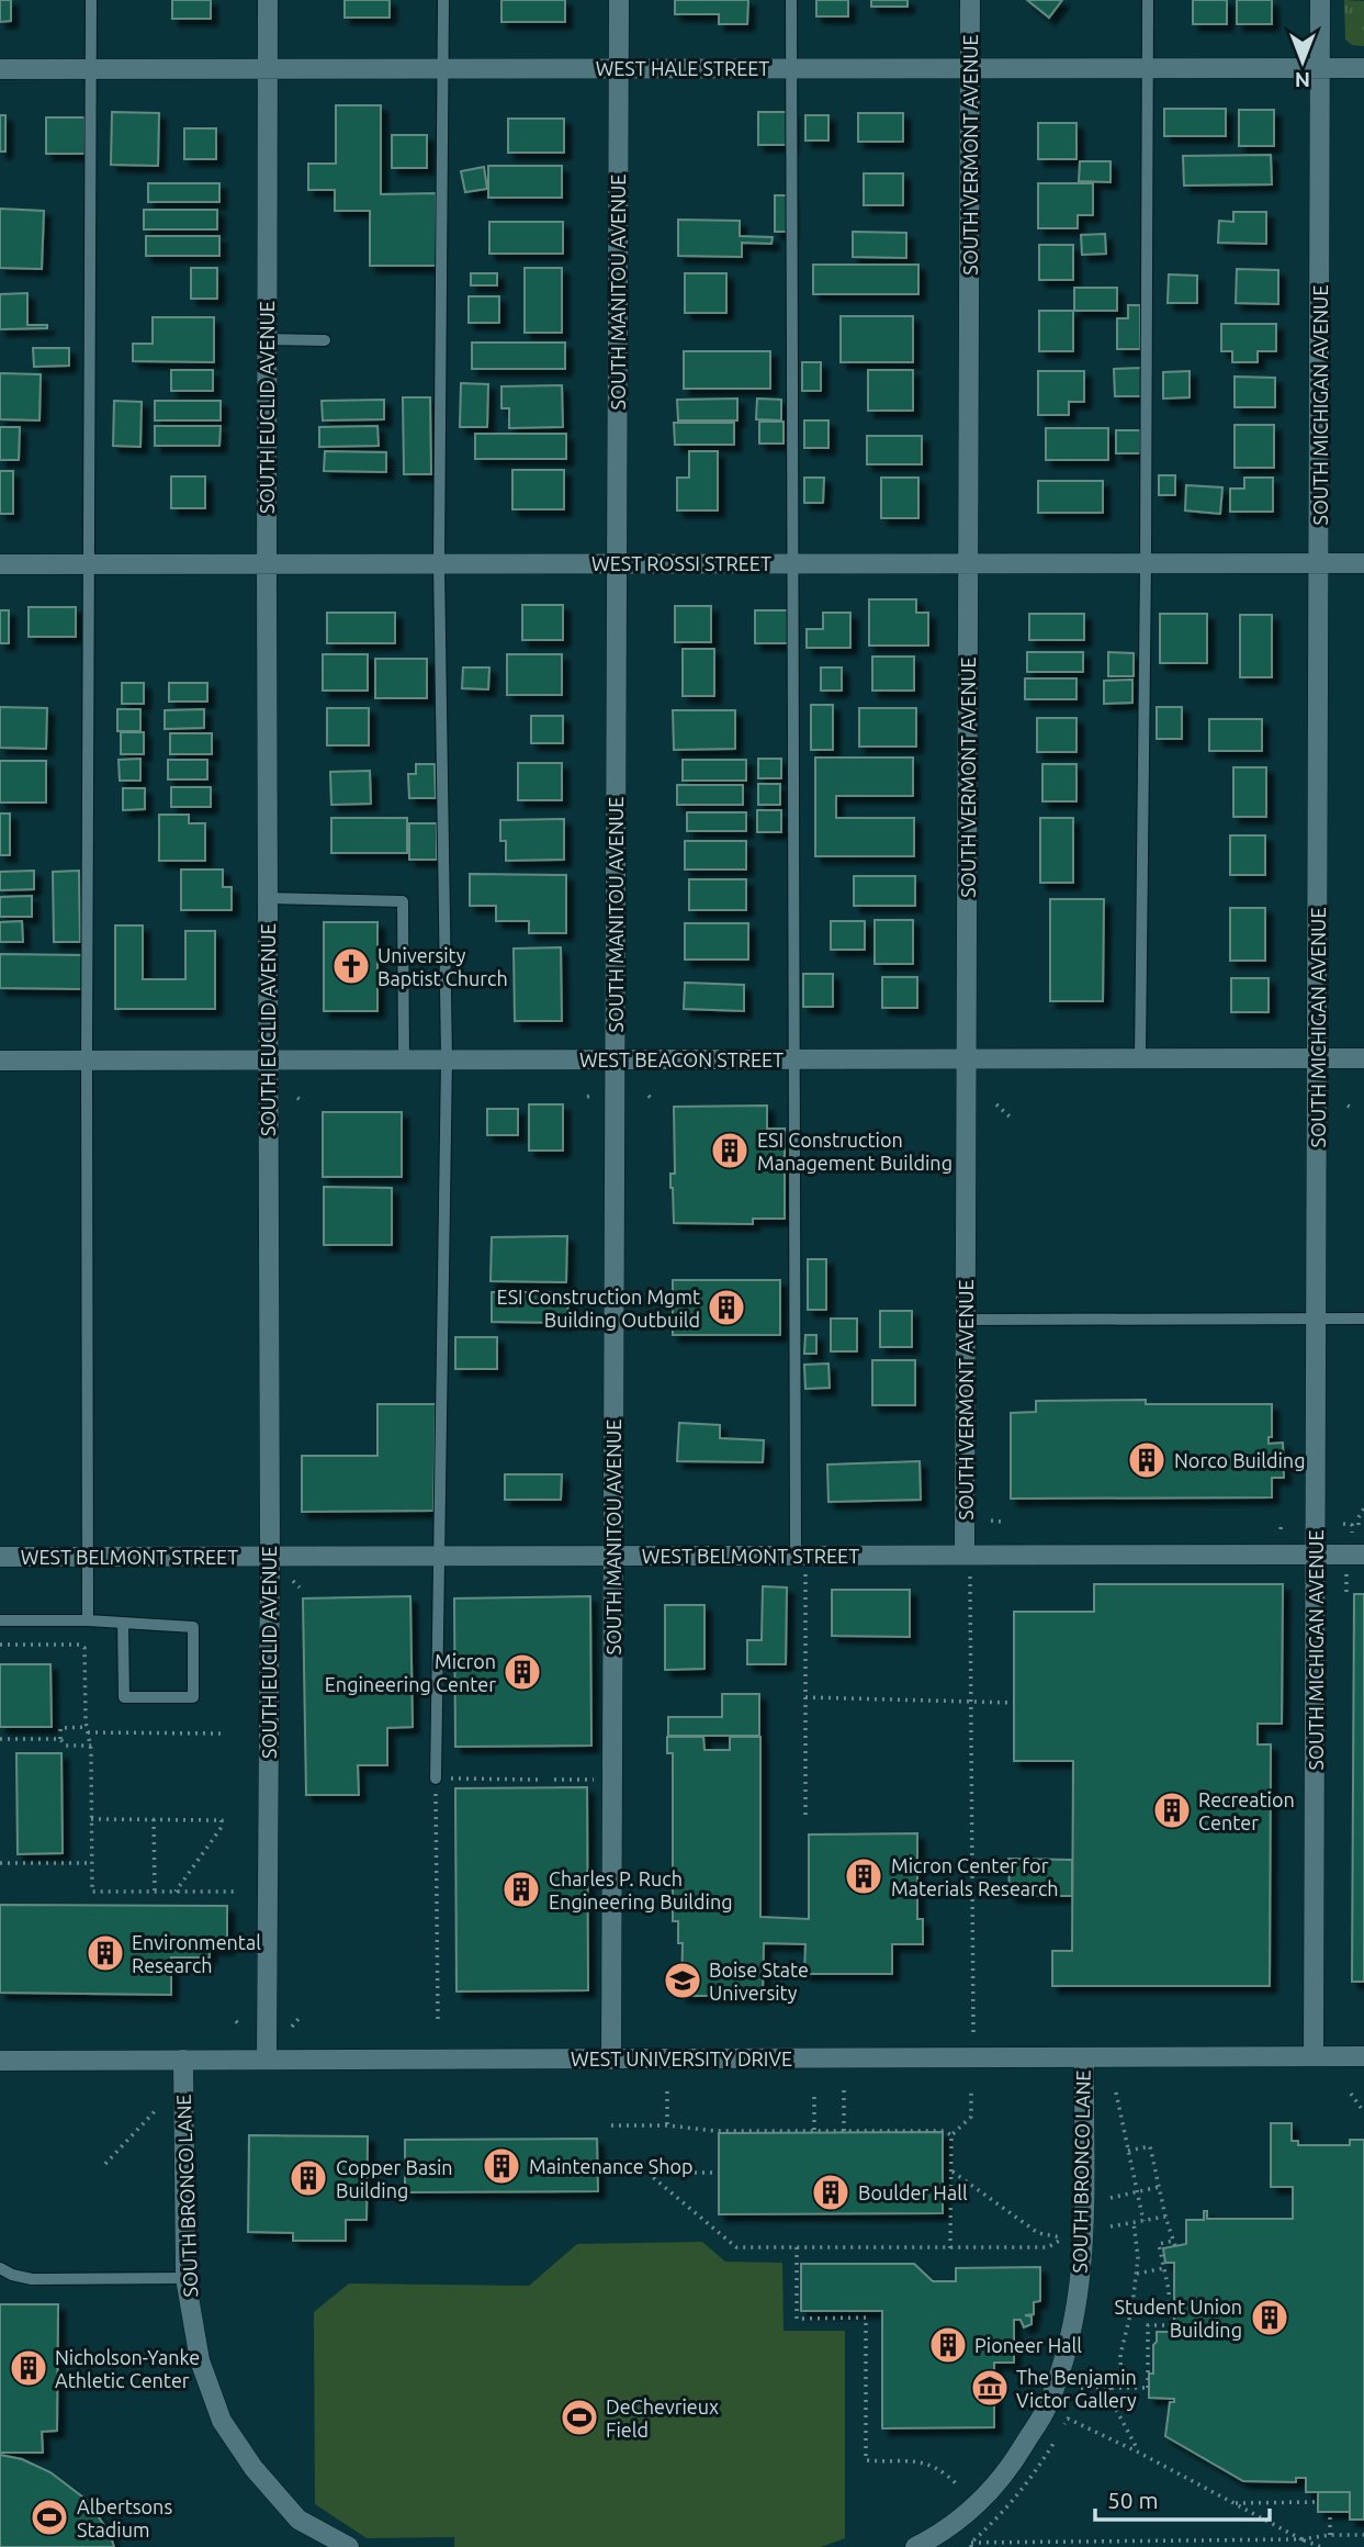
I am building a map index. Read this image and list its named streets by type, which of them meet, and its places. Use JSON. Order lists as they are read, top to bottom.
{
  "streets": {
    "street": [
      "WEST HALE STREET",
      "SOUTH VERMONT AVENUE",
      "SOUTH MANITOU AVENUE",
      "SOUTH MICHIGAN AVENUE",
      "SOUTH EUCLID AVENUE",
      "WEST ROSSI STREET",
      "WEST BEACON STREET",
      "WEST BELMONT STREET",
      "WEST UNIVERSITY DRIVE",
      "SOUTH BRONCO LANE"
    ]
  },
  "crossings": [
    ["WEST HALE STREET", "SOUTH VERMONT AVENUE"],
    ["WEST HALE STREET", "SOUTH MANITOU AVENUE"],
    ["WEST HALE STREET", "SOUTH MICHIGAN AVENUE"],
    ["WEST HALE STREET", "SOUTH EUCLID AVENUE"],
    ["SOUTH VERMONT AVENUE", "WEST ROSSI STREET"],
    ["SOUTH VERMONT AVENUE", "WEST BEACON STREET"],
    ["SOUTH VERMONT AVENUE", "WEST BELMONT STREET"],
    ["SOUTH MANITOU AVENUE", "WEST ROSSI STREET"],
    ["SOUTH MANITOU AVENUE", "WEST BEACON STREET"],
    ["SOUTH MANITOU AVENUE", "WEST BELMONT STREET"],
    ["SOUTH MANITOU AVENUE", "WEST UNIVERSITY DRIVE"],
    ["SOUTH MICHIGAN AVENUE", "WEST ROSSI STREET"],
    ["SOUTH MICHIGAN AVENUE", "WEST BEACON STREET"],
    ["SOUTH MICHIGAN AVENUE", "WEST BELMONT STREET"],
    ["SOUTH MICHIGAN AVENUE", "WEST UNIVERSITY DRIVE"],
    ["SOUTH EUCLID AVENUE", "WEST ROSSI STREET"],
    ["SOUTH EUCLID AVENUE", "WEST BEACON STREET"],
    ["SOUTH EUCLID AVENUE", "WEST BELMONT STREET"],
    ["SOUTH EUCLID AVENUE", "WEST UNIVERSITY DRIVE"],
    ["WEST UNIVERSITY DRIVE", "SOUTH BRONCO LANE"]
  ],
  "places": {
    "church": ["University Baptist Church"],
    "building": [
      "ESI Construction Management Building",
      "ESI Construction Mgmt Building Outbuild",
      "Norco Building",
      "Micron Engineering Center",
      "Recreation Center",
      "Micron Center for Materials Research",
      "Charles P. Ruch Engineering Building",
      "Environmental Research",
      "Maintenance Shop",
      "Copper Basin Building",
      "Boulder Hall",
      "Student Union Building",
      "Pioneer Hall",
      "Nicholson-Yanke Athletic Center"
    ],
    "school or university": ["Boise State University"],
    "museum": ["The Benjamin Victor Gallery"],
    "sports": ["DeChevrieux Field", "Albertsons Stadium"]
  },
  "scale_bar": "50 m",
  "north": "bottom"
}
